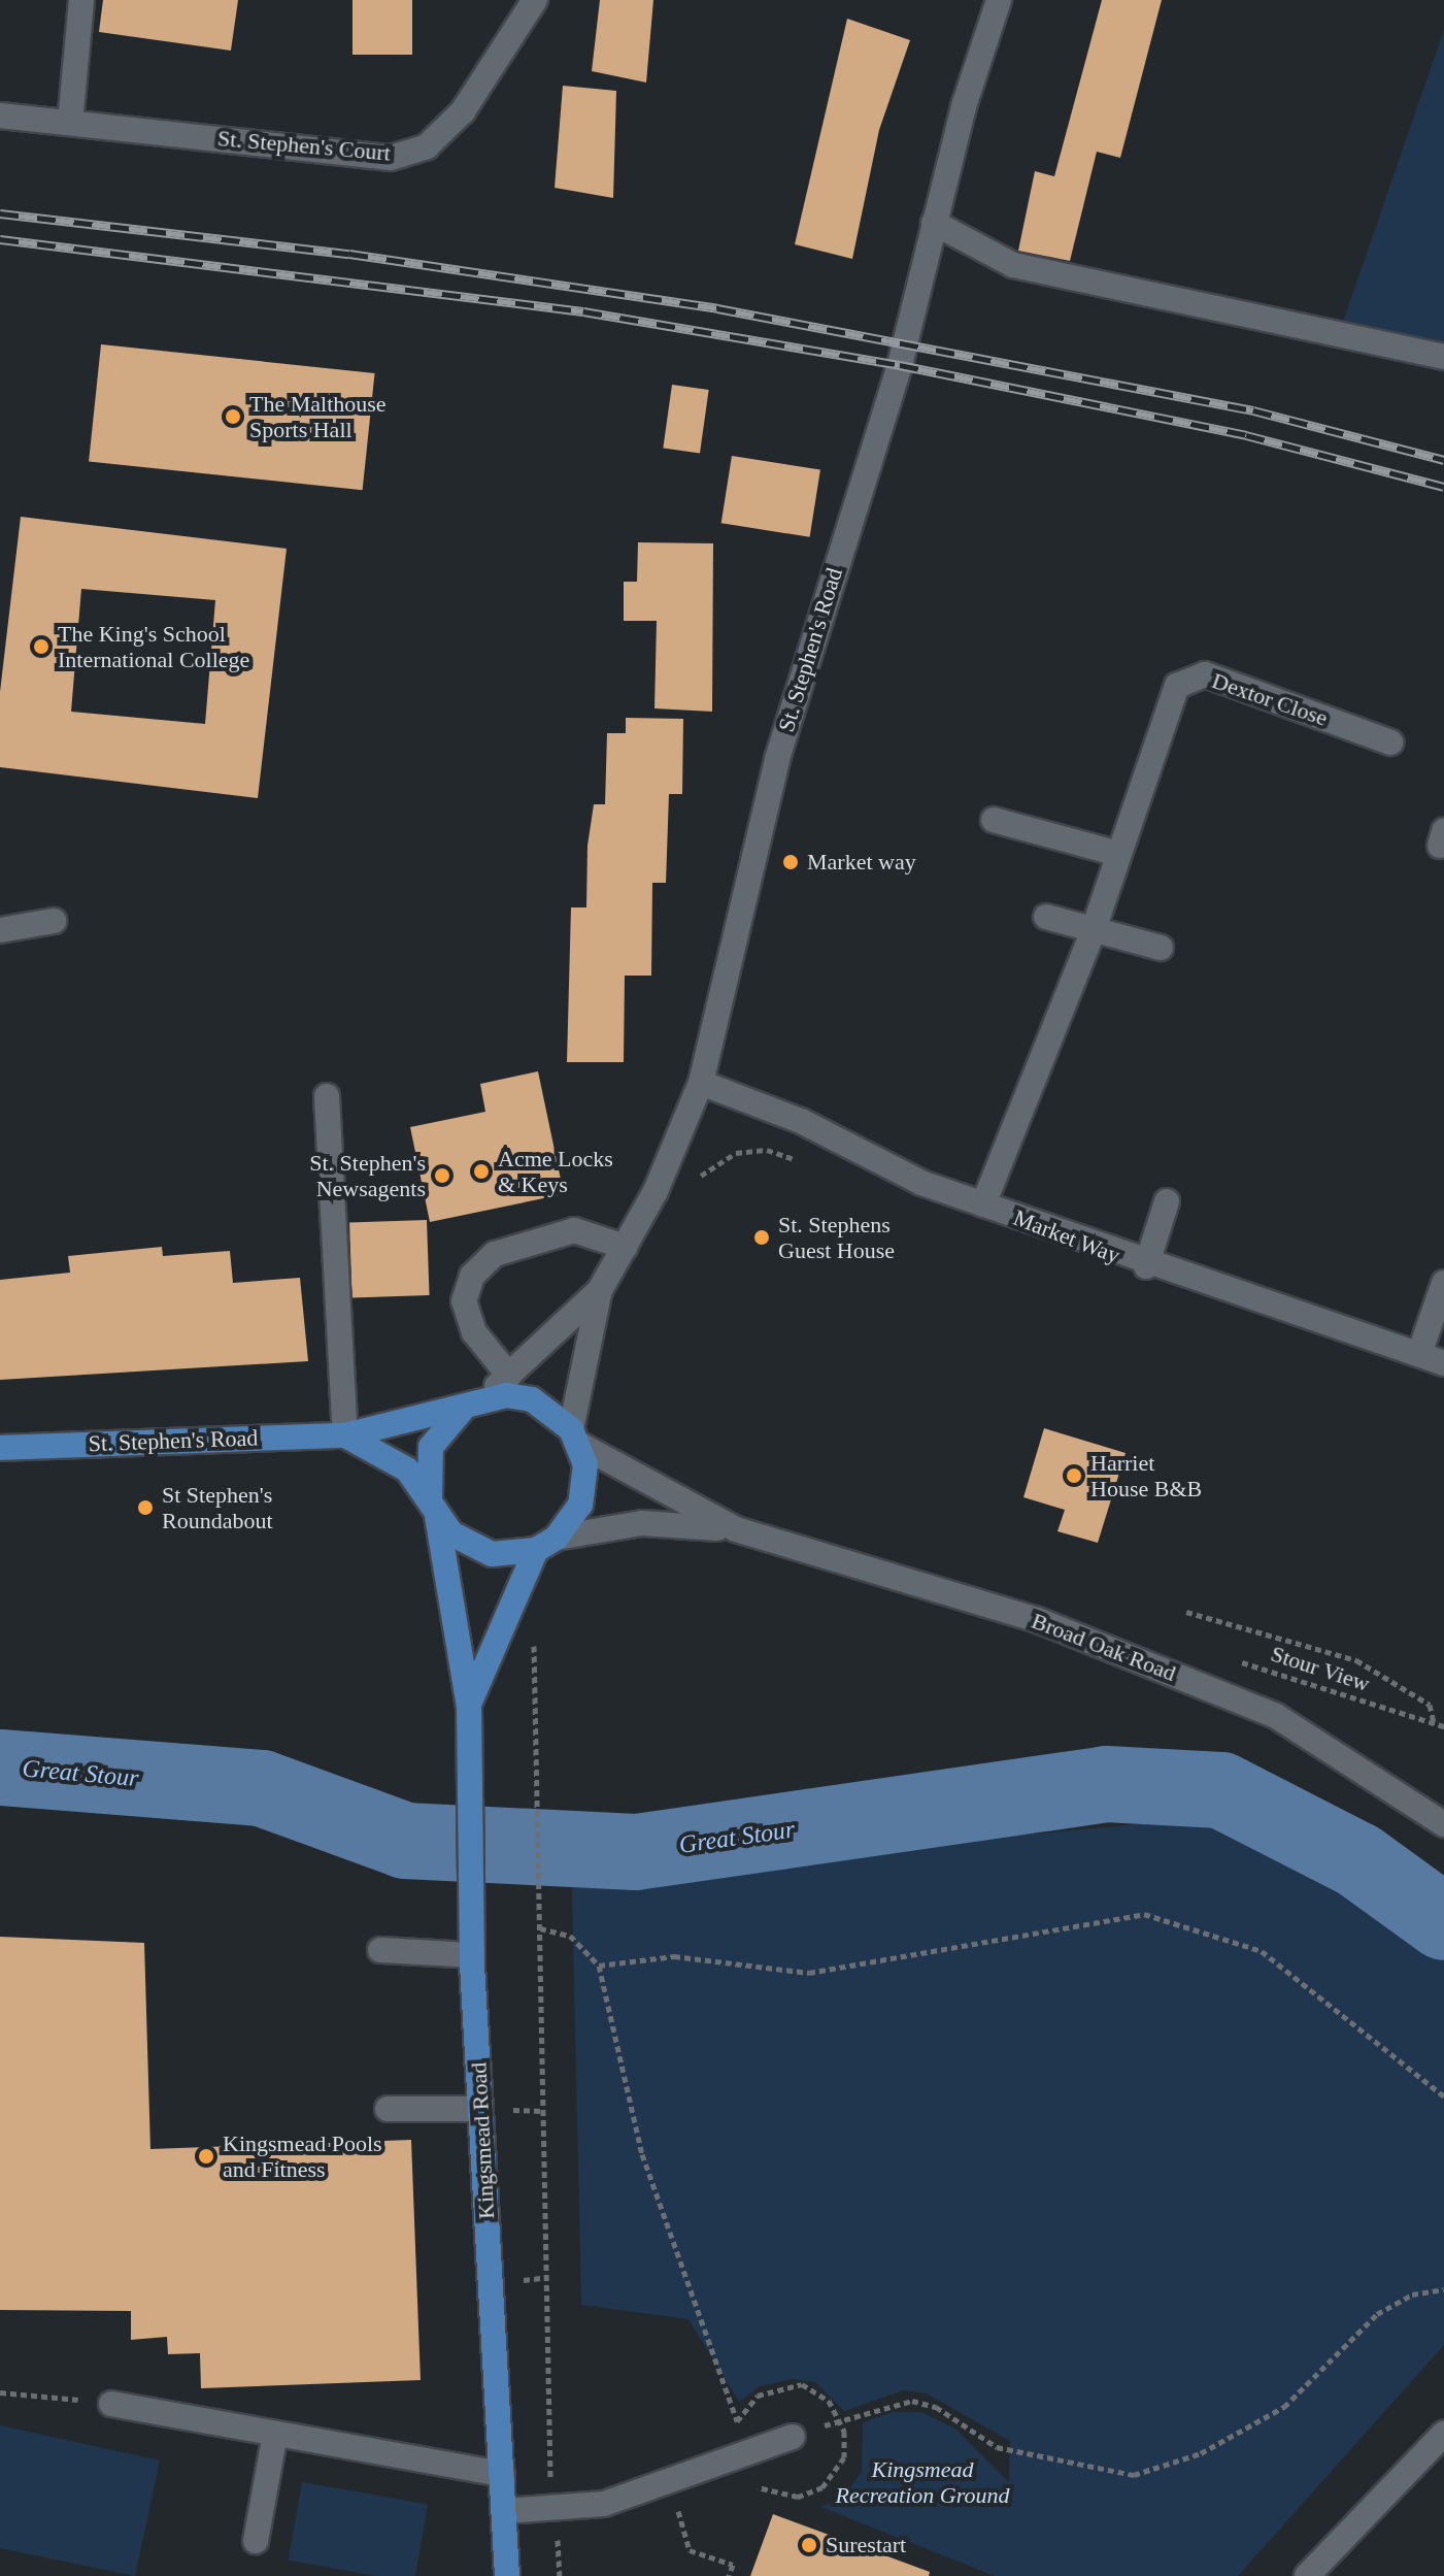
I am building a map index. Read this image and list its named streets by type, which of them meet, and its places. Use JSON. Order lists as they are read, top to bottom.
{
  "streets": {
    "main road": ["St. Stephen's Road", "Kingsmead Road"],
    "street": [
      "St. Stephen's Court",
      "Dextor Close",
      "Market Way",
      "Broad Oak Road"
    ],
    "path": ["Stour View"]
  },
  "crossings": [
    ["St. Stephen's Road", "Market Way"],
    ["St. Stephen's Road", "Broad Oak Road"],
    ["St. Stephen's Road", "Kingsmead Road"],
    ["Dextor Close", "Market Way"],
    ["Broad Oak Road", "Stour View"],
    ["Broad Oak Road", "Kingsmead Road"]
  ],
  "water": ["Great Stour"],
  "parks": ["Kingsmead Recreation Ground"],
  "places": [
    "The Malthouse Sports Hall",
    "The King's School International College",
    "Market way",
    "Acme Locks & Keys",
    "St. Stephen's Newsagents",
    "St. Stephens Guest House",
    "Harriet House B&B",
    "St Stephen's Roundabout",
    "Kingsmead Pools and Fitness",
    "Surestart"
  ]
}
